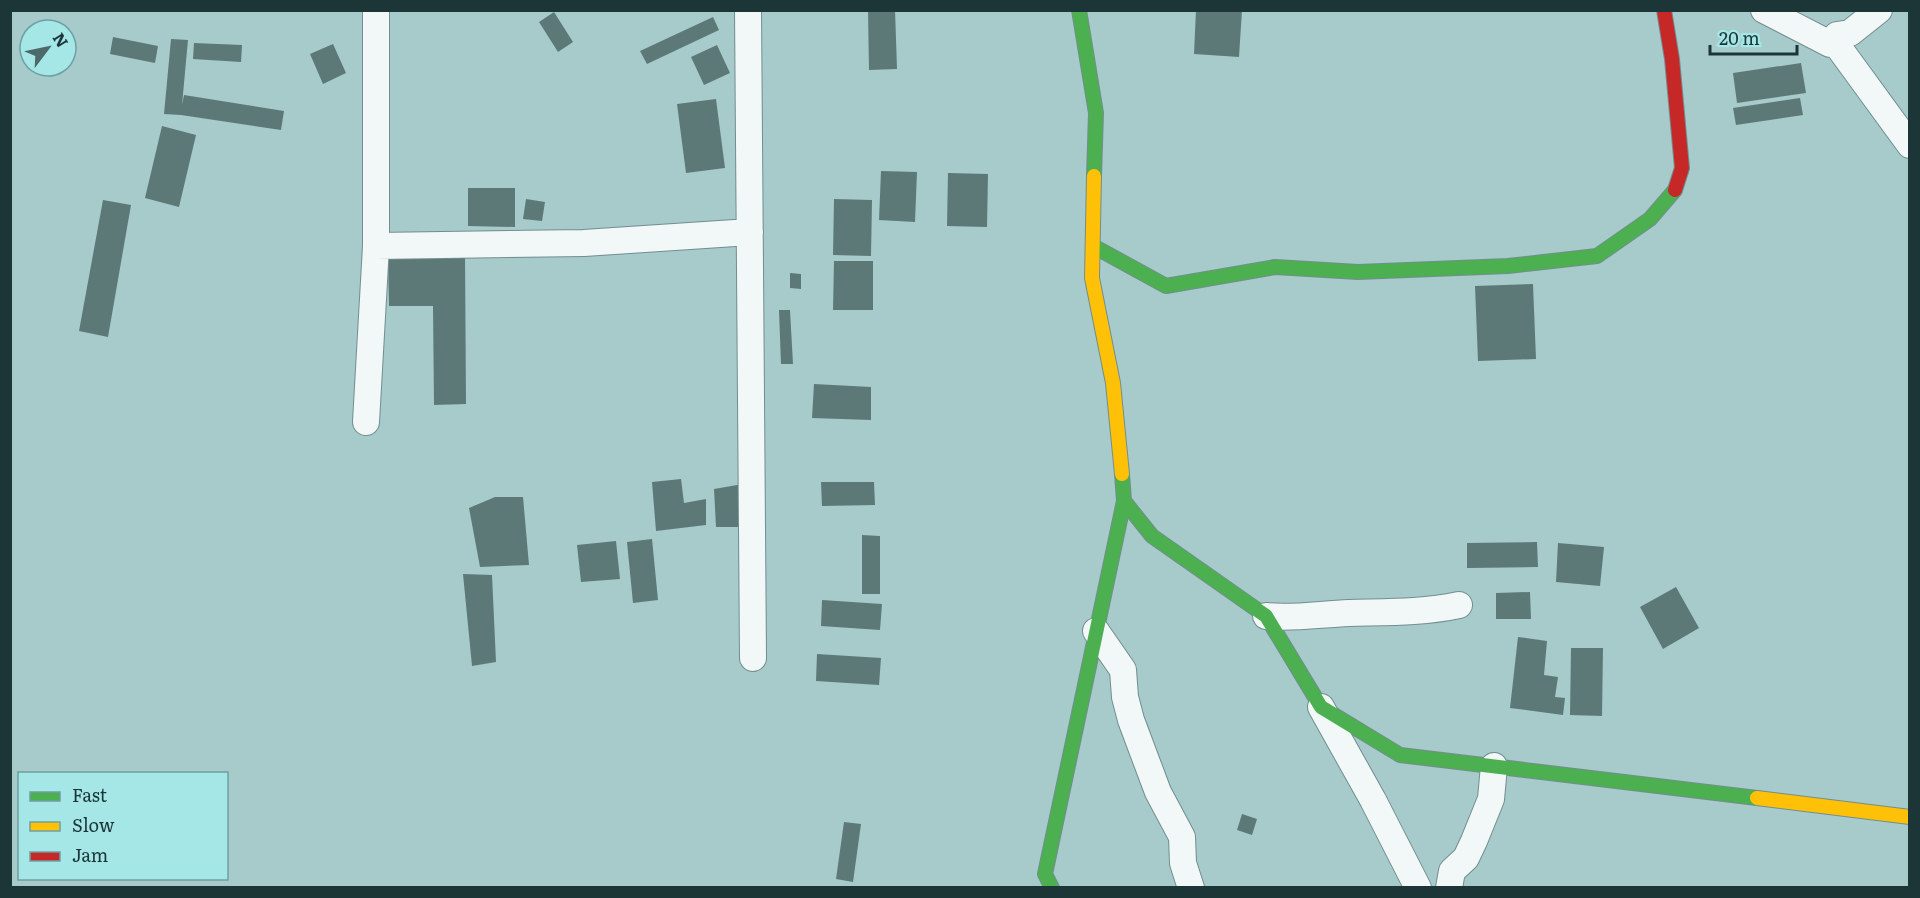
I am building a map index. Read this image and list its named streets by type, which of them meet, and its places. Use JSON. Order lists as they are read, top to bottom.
{
  "legend": ["Fast", "Slow", "Jam"],
  "scale_bar": "20 m",
  "north": "top right"
}
